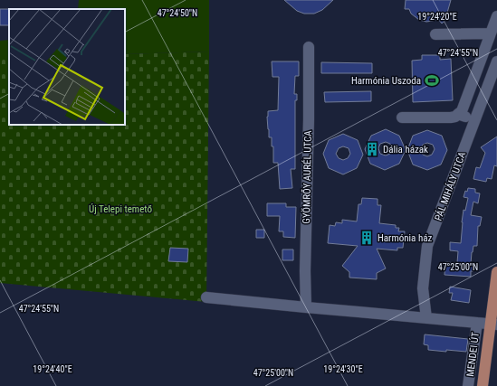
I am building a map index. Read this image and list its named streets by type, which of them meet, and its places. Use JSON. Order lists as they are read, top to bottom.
{
  "streets": {
    "main road": ["MENDEI ÚT"],
    "street": ["GYÖMRŐY AURÉL UTCA", "PÁL MIHÁLY UTCA"]
  },
  "parks": ["Új Telepi temető"],
  "places": {
    "sports": ["Harmónia Uszoda"],
    "building": ["Dália házak", "Harmónia ház"]
  },
  "coordinates": [
    "47°24'50\"N",
    "19°24'20\"E",
    "47°24'55\"N",
    "47°25'00\"N",
    "19°24'40\"E",
    "19°24'30\"E"
  ]
}
